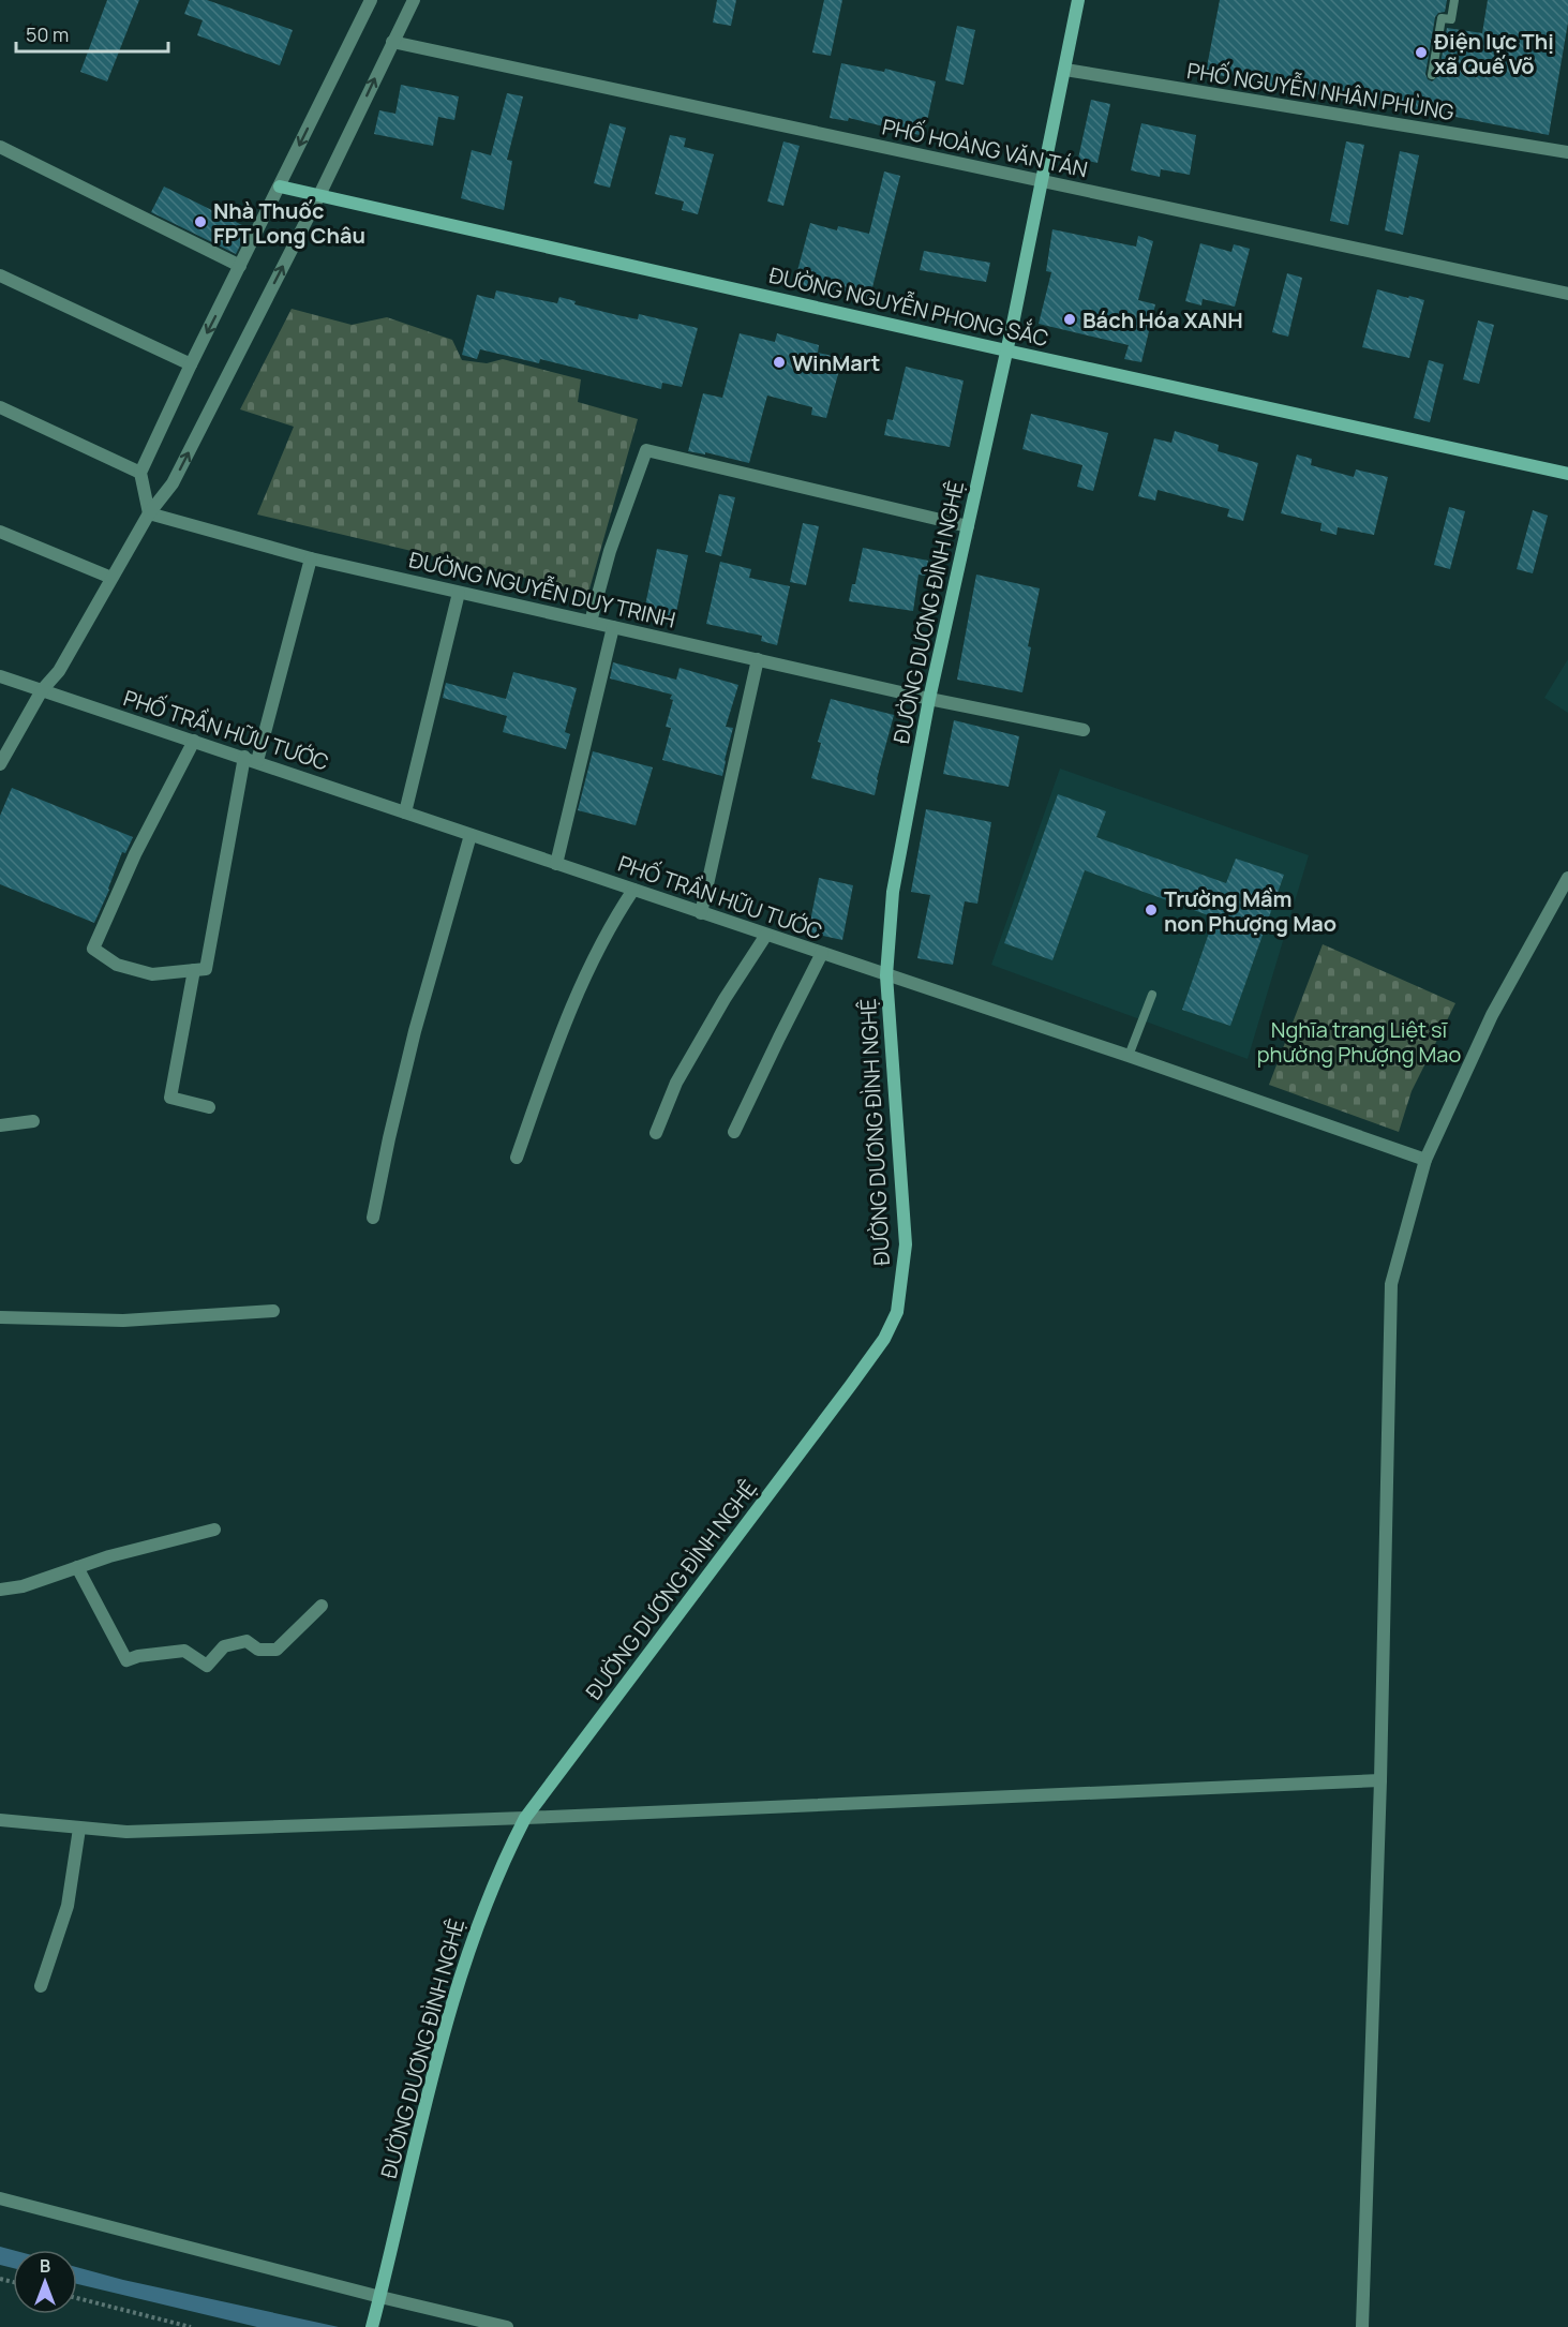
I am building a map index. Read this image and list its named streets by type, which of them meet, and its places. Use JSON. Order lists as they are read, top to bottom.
{
  "streets": {
    "main road": ["ĐƯỜNG NGUYỄN PHONG SẮC", "ĐƯỜNG DƯƠNG ĐÌNH NGHỆ"],
    "street": [
      "PHỐ NGUYỄN NHÂN PHÙNG",
      "PHỐ HOÀNG VĂN TÁN",
      "ĐƯỜNG NGUYỄN DUY TRINH",
      "PHỐ TRẦN HỮU TƯỚC"
    ]
  },
  "crossings": [
    ["PHỐ NGUYỄN NHÂN PHÙNG", "ĐƯỜNG DƯƠNG ĐÌNH NGHỆ"],
    ["PHỐ HOÀNG VĂN TÁN", "ĐƯỜNG DƯƠNG ĐÌNH NGHỆ"],
    ["ĐƯỜNG NGUYỄN PHONG SẮC", "ĐƯỜNG DƯƠNG ĐÌNH NGHỆ"],
    ["ĐƯỜNG NGUYỄN DUY TRINH", "ĐƯỜNG DƯƠNG ĐÌNH NGHỆ"],
    ["ĐƯỜNG DƯƠNG ĐÌNH NGHỆ", "PHỐ TRẦN HỮU TƯỚC"]
  ],
  "parks": ["Nghĩa trang Liệt sĩ phường Phượng Mao"],
  "places": [
    "Điện lực Thị xã Quế Võ",
    "Nhà Thuốc FPT Long Châu",
    "Bách Hóa XANH",
    "WinMart",
    "Trường Mầm non Phượng Mao"
  ],
  "scale_bar": "50 m",
  "north": "top"
}
